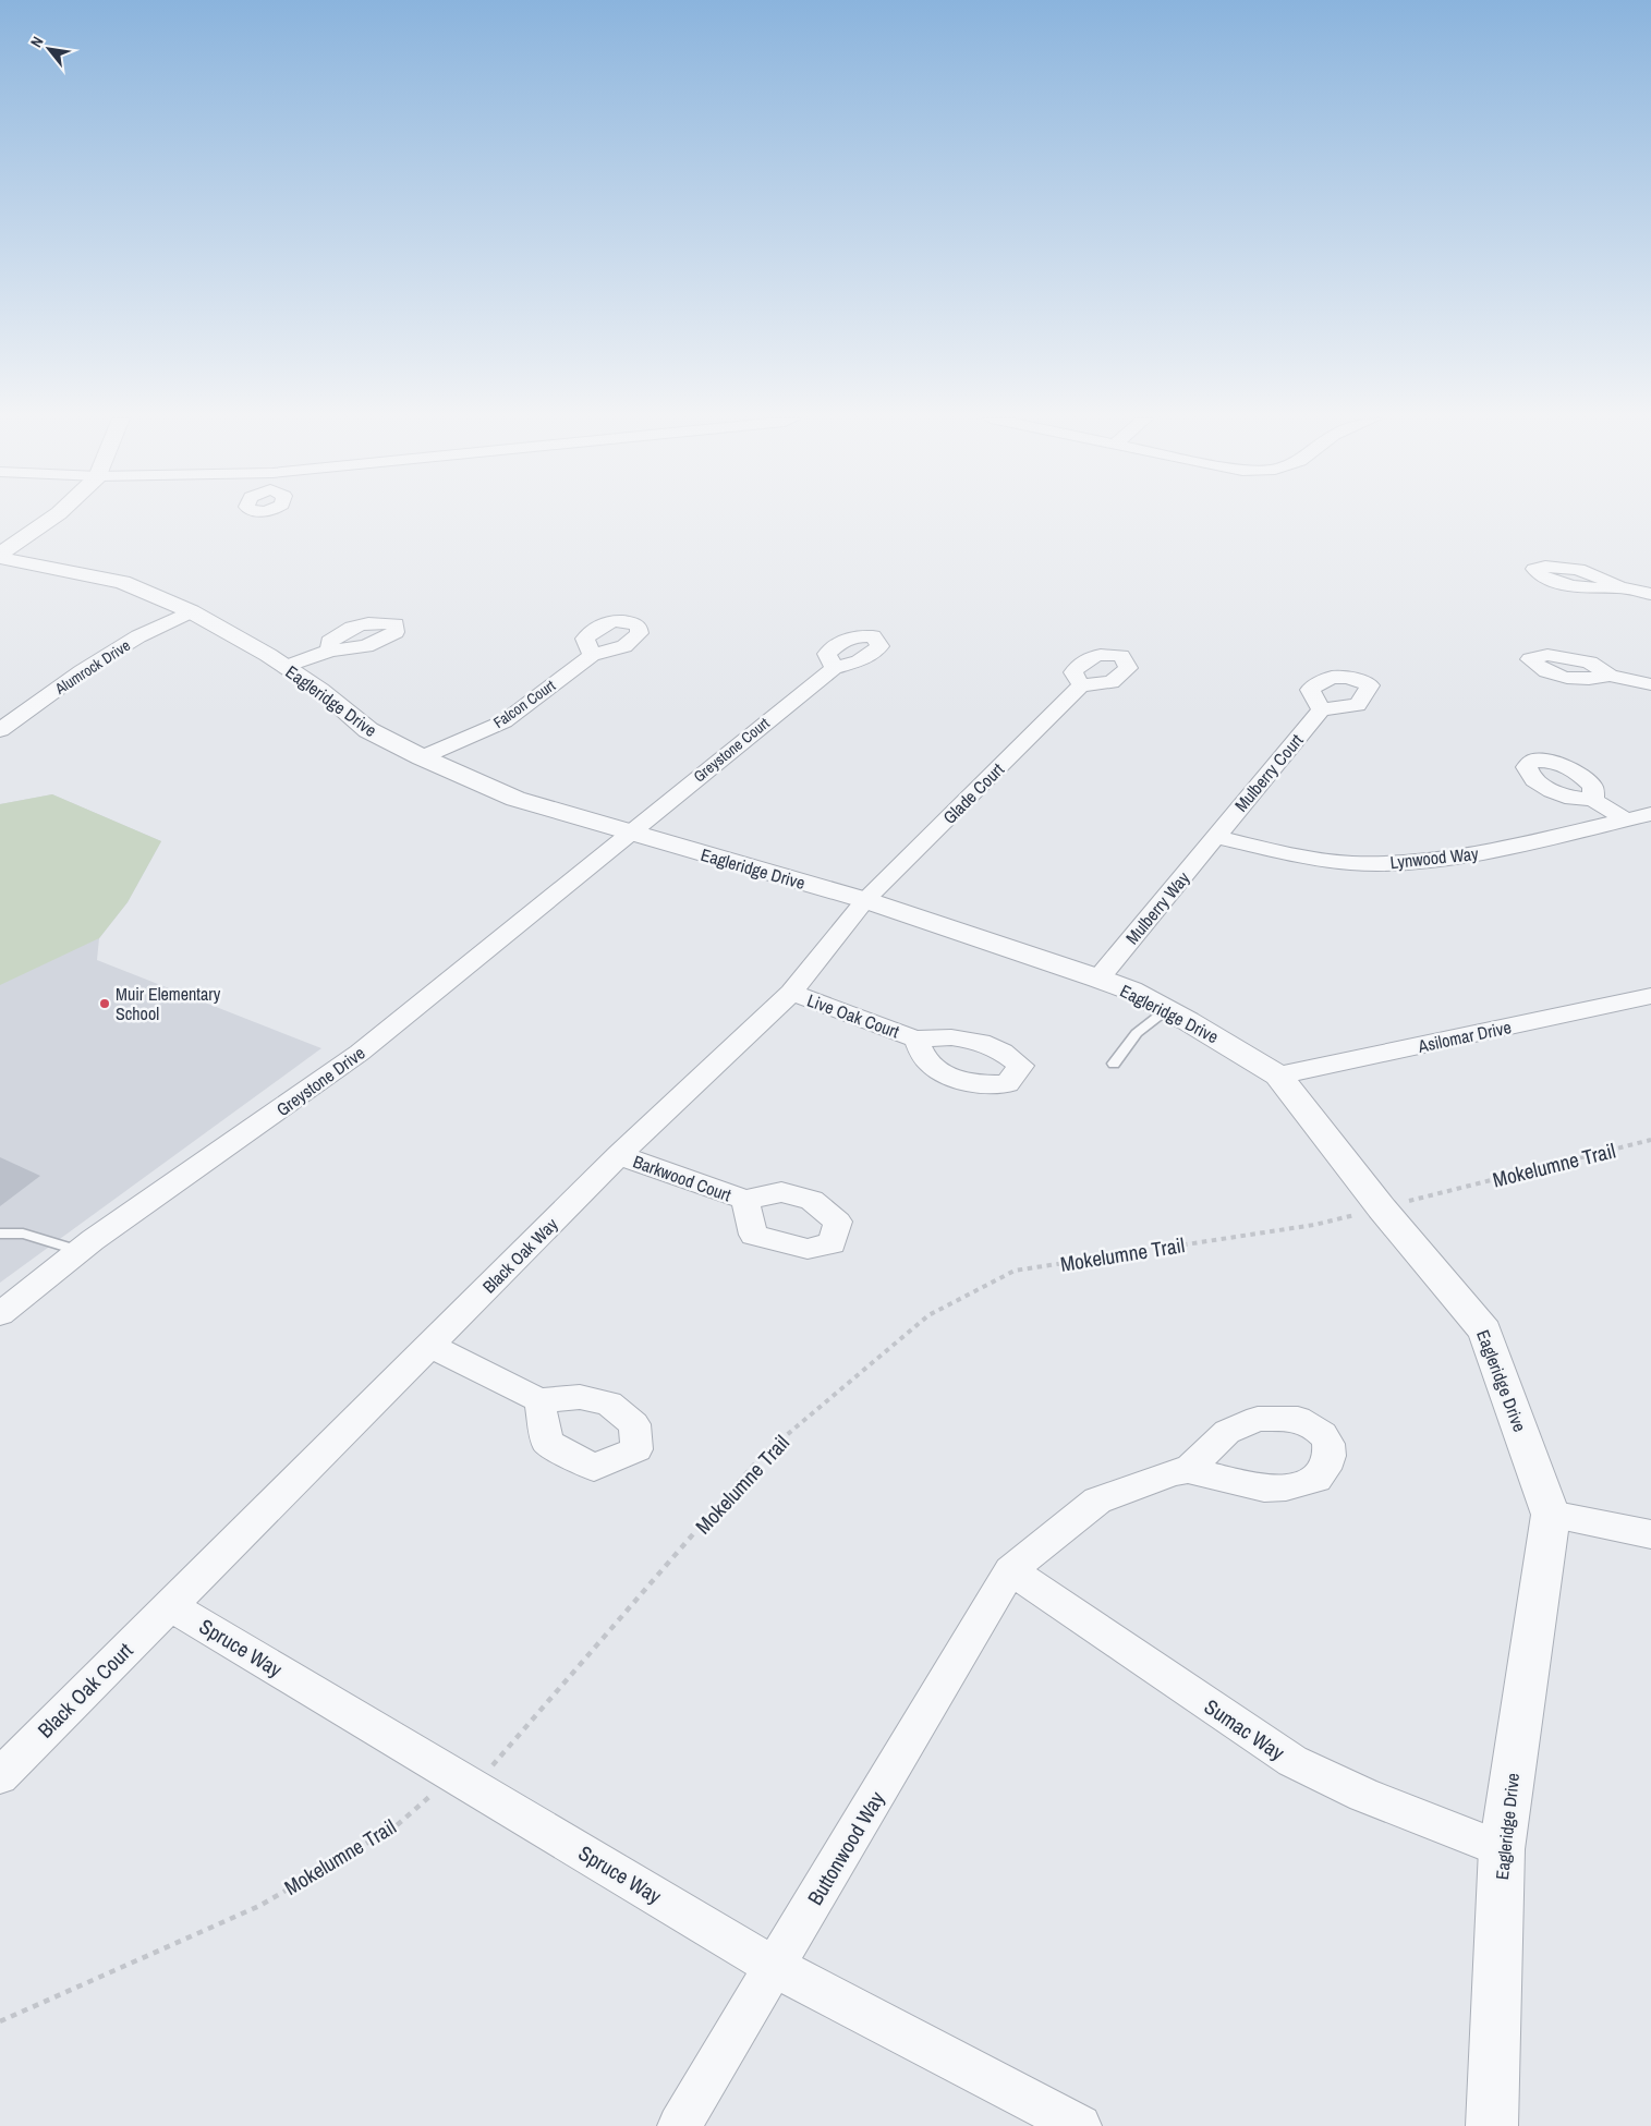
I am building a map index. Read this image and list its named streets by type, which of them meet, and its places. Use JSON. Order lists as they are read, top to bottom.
{
  "streets": {
    "street": [
      "Alumrock Drive",
      "Eagleridge Drive",
      "Falcon Court",
      "Greystone Court",
      "Mulberry Court",
      "Glade Court",
      "Lynwood Way",
      "Mulberry Way",
      "Live Oak Court",
      "Asilomar Drive",
      "Greystone Drive",
      "Barkwood Court",
      "Black Oak Way",
      "Spruce Way",
      "Black Oak Court",
      "Sumac Way",
      "Buttonwood Way"
    ],
    "path": ["Mokelumne Trail"]
  },
  "crossings": [
    ["Alumrock Drive", "Eagleridge Drive"],
    ["Eagleridge Drive", "Falcon Court"],
    ["Eagleridge Drive", "Greystone Court"],
    ["Eagleridge Drive", "Glade Court"],
    ["Eagleridge Drive", "Mulberry Way"],
    ["Eagleridge Drive", "Asilomar Drive"],
    ["Eagleridge Drive", "Greystone Drive"],
    ["Eagleridge Drive", "Mokelumne Trail"],
    ["Eagleridge Drive", "Black Oak Way"],
    ["Eagleridge Drive", "Sumac Way"],
    ["Greystone Court", "Greystone Drive"],
    ["Mulberry Court", "Lynwood Way"],
    ["Mulberry Court", "Mulberry Way"],
    ["Glade Court", "Black Oak Way"],
    ["Lynwood Way", "Mulberry Way"],
    ["Live Oak Court", "Black Oak Way"],
    ["Mokelumne Trail", "Spruce Way"],
    ["Barkwood Court", "Black Oak Way"],
    ["Black Oak Way", "Spruce Way"],
    ["Black Oak Way", "Black Oak Court"],
    ["Spruce Way", "Black Oak Court"],
    ["Spruce Way", "Buttonwood Way"],
    ["Sumac Way", "Buttonwood Way"]
  ],
  "places": ["Muir Elementary School"],
  "north": "top left"
}
